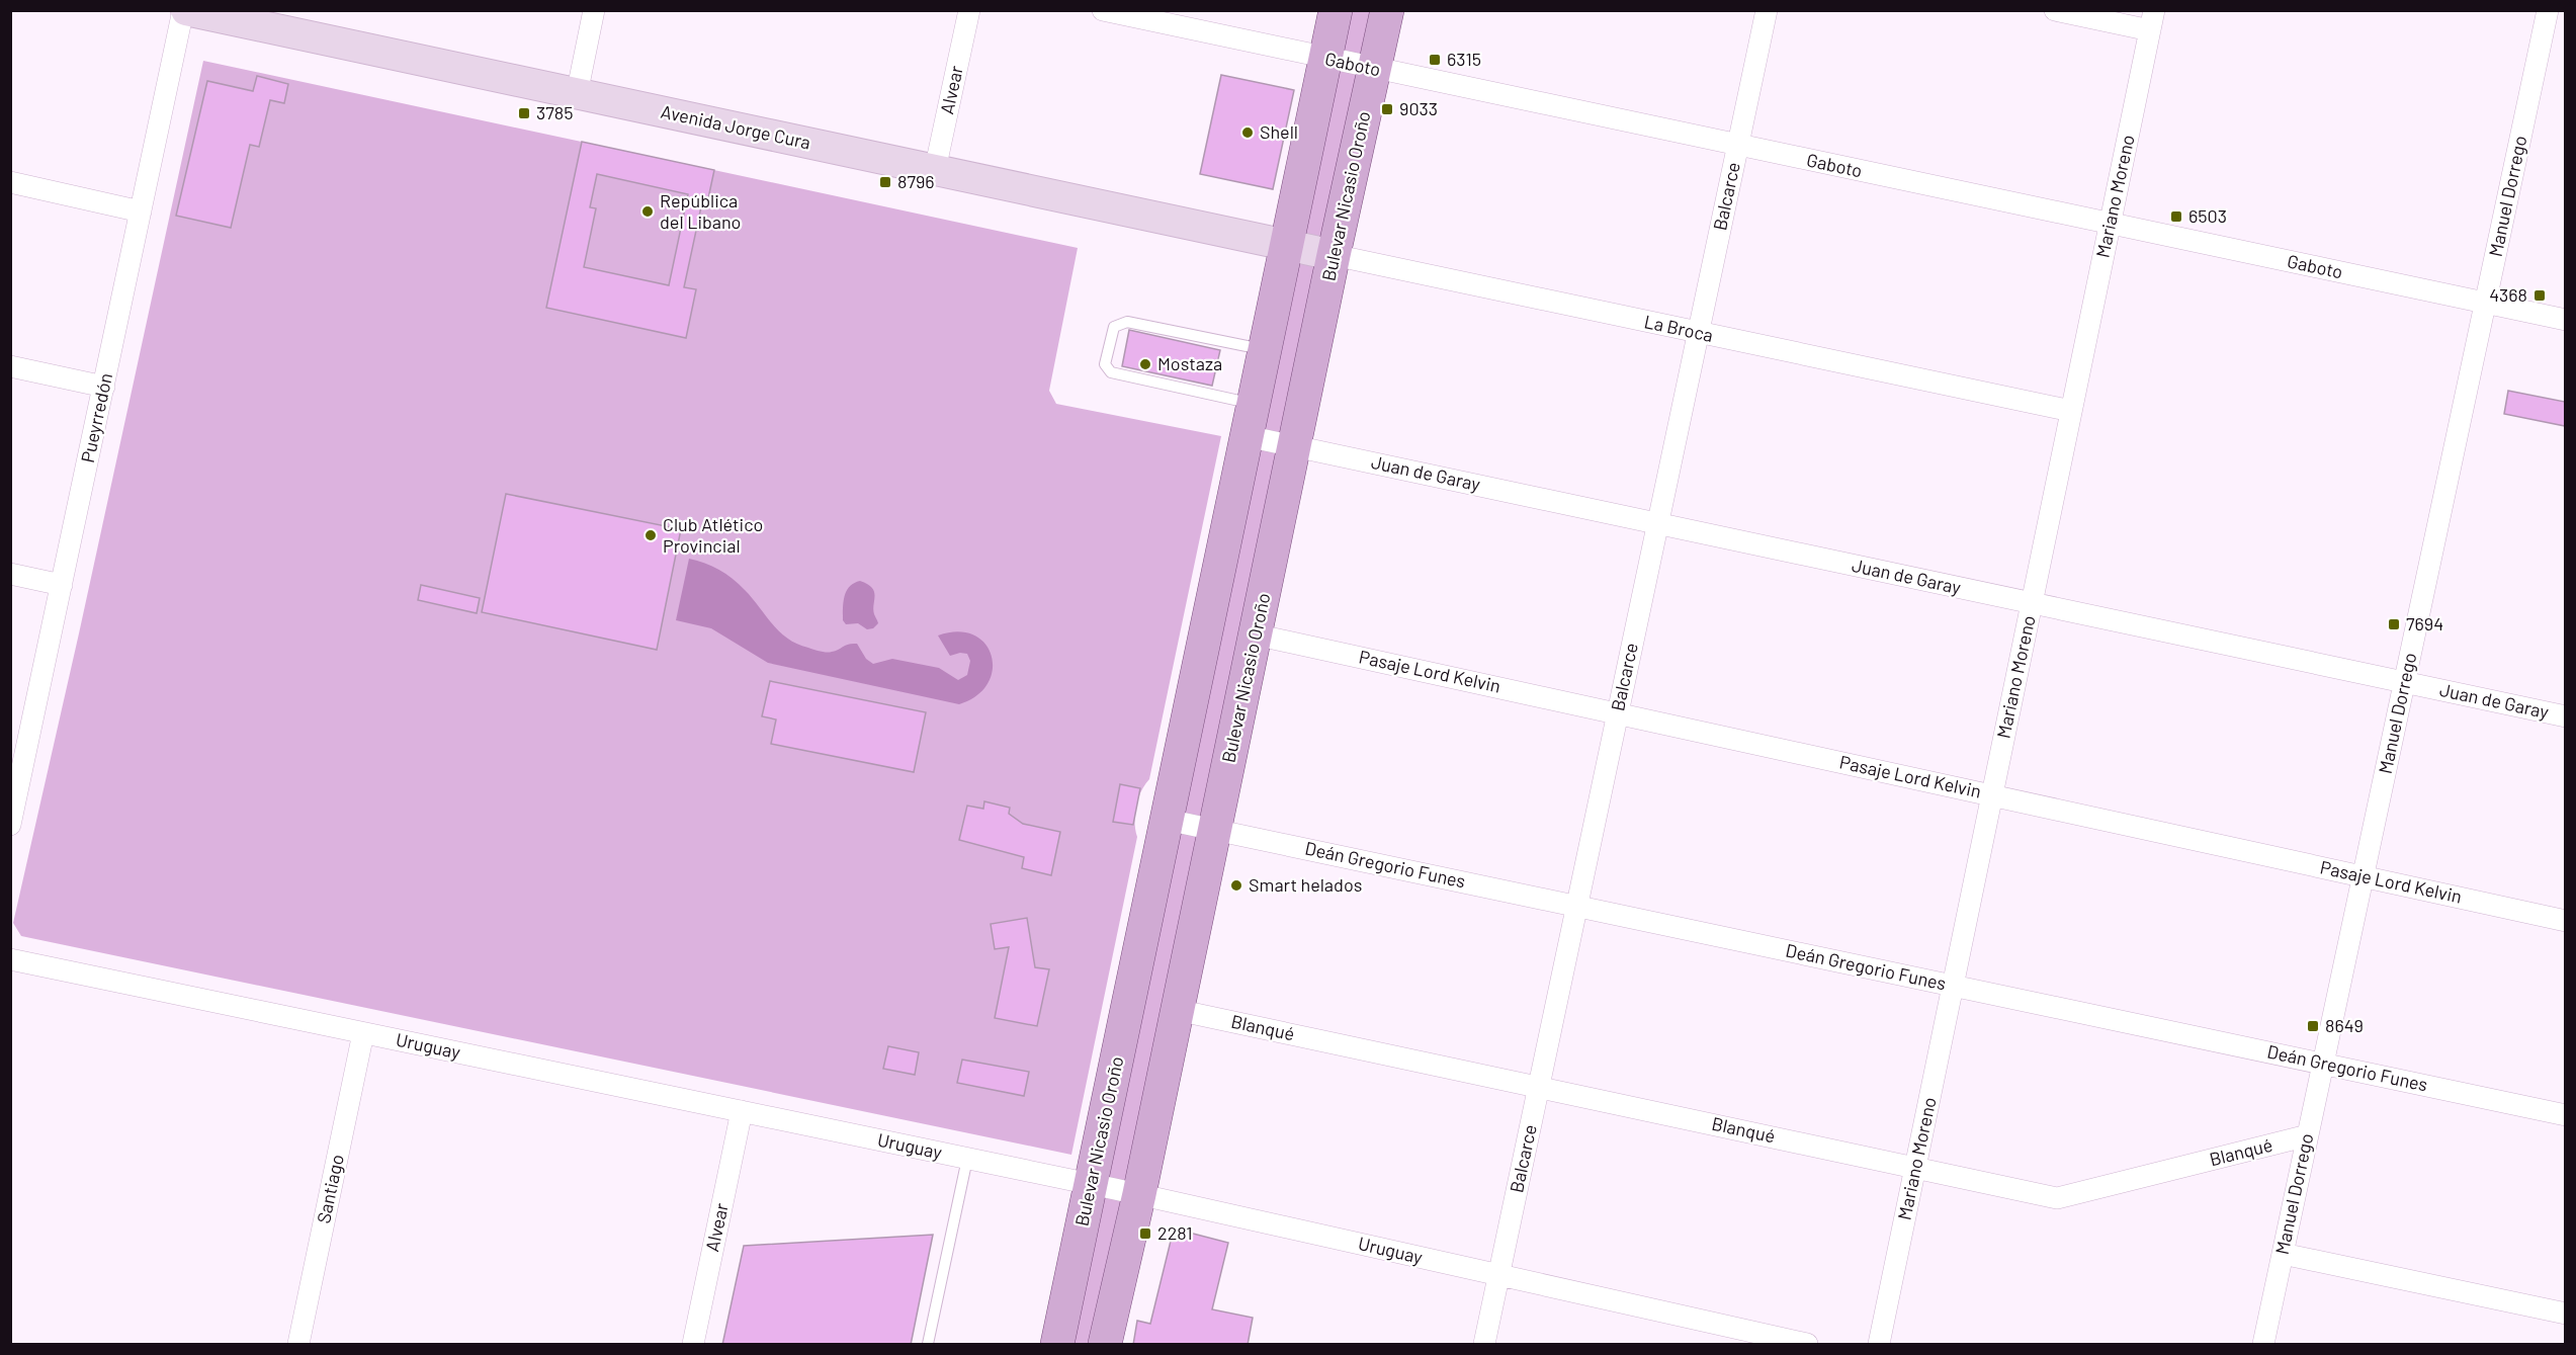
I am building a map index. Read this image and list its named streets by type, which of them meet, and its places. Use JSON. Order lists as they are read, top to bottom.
{
  "streets": {
    "main road": ["Bulevar Nicasio Oroño"],
    "street": [
      "Gaboto",
      "Alvear",
      "Avenida Jorge Cura",
      "Balcarce",
      "Mariano Moreno",
      "Manuel Dorrego",
      "La Broca",
      "Pueyrredón",
      "Juan de Garay",
      "Pasaje Lord Kelvin",
      "Deán Gregorio Funes",
      "Blanqué",
      "Uruguay",
      "Santiago"
    ]
  },
  "crossings": [
    ["Gaboto", "Bulevar Nicasio Oroño"],
    ["Gaboto", "Balcarce"],
    ["Gaboto", "Mariano Moreno"],
    ["Gaboto", "Manuel Dorrego"],
    ["Alvear", "Avenida Jorge Cura"],
    ["Alvear", "Uruguay"],
    ["Avenida Jorge Cura", "Bulevar Nicasio Oroño"],
    ["Avenida Jorge Cura", "La Broca"],
    ["Avenida Jorge Cura", "Pueyrredón"],
    ["Bulevar Nicasio Oroño", "La Broca"],
    ["Bulevar Nicasio Oroño", "Juan de Garay"],
    ["Bulevar Nicasio Oroño", "Pasaje Lord Kelvin"],
    ["Bulevar Nicasio Oroño", "Deán Gregorio Funes"],
    ["Bulevar Nicasio Oroño", "Blanqué"],
    ["Bulevar Nicasio Oroño", "Uruguay"],
    ["Balcarce", "La Broca"],
    ["Balcarce", "Juan de Garay"],
    ["Balcarce", "Pasaje Lord Kelvin"],
    ["Balcarce", "Deán Gregorio Funes"],
    ["Balcarce", "Blanqué"],
    ["Balcarce", "Uruguay"],
    ["Mariano Moreno", "La Broca"],
    ["Mariano Moreno", "Juan de Garay"],
    ["Mariano Moreno", "Pasaje Lord Kelvin"],
    ["Mariano Moreno", "Deán Gregorio Funes"],
    ["Mariano Moreno", "Blanqué"],
    ["Manuel Dorrego", "Juan de Garay"],
    ["Manuel Dorrego", "Pasaje Lord Kelvin"],
    ["Manuel Dorrego", "Deán Gregorio Funes"],
    ["Manuel Dorrego", "Blanqué"],
    ["Uruguay", "Santiago"]
  ],
  "places": {
    "transit": [
      "6315",
      "9033",
      "3785",
      "8796",
      "6503",
      "4368",
      "7694",
      "8649",
      "2281"
    ],
    "other": [
      "Shell",
      "República del Libano",
      "Mostaza",
      "Club Atlético Provincial",
      "Smart helados"
    ]
  }
}
